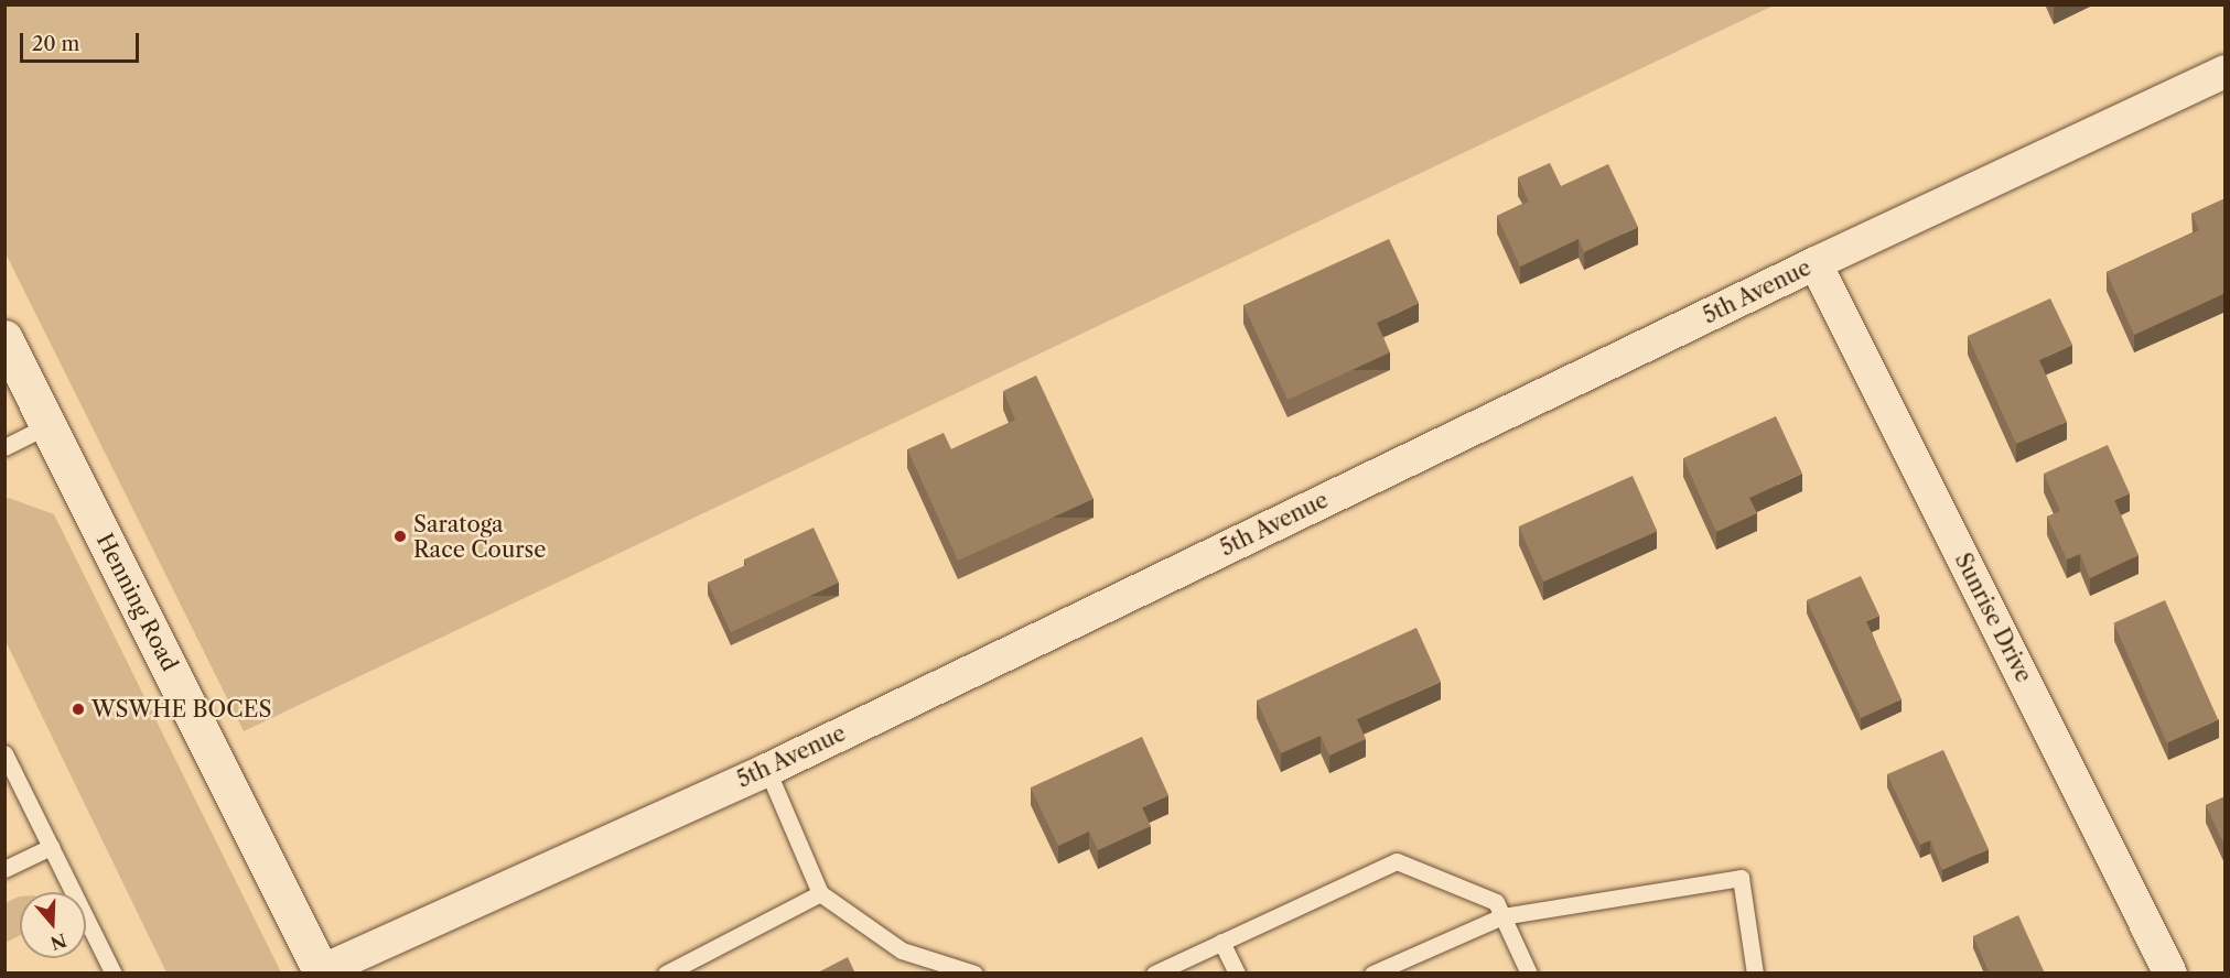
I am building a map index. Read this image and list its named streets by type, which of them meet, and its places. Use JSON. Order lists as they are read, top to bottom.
{
  "streets": {
    "street": ["5th Avenue", "Henning Road", "Sunrise Drive"]
  },
  "crossings": [
    ["5th Avenue", "Henning Road"],
    ["5th Avenue", "Sunrise Drive"]
  ],
  "places": ["Saratoga Race Course", "WSWHE BOCES"],
  "scale_bar": "20 m",
  "north": "bottom"
}
